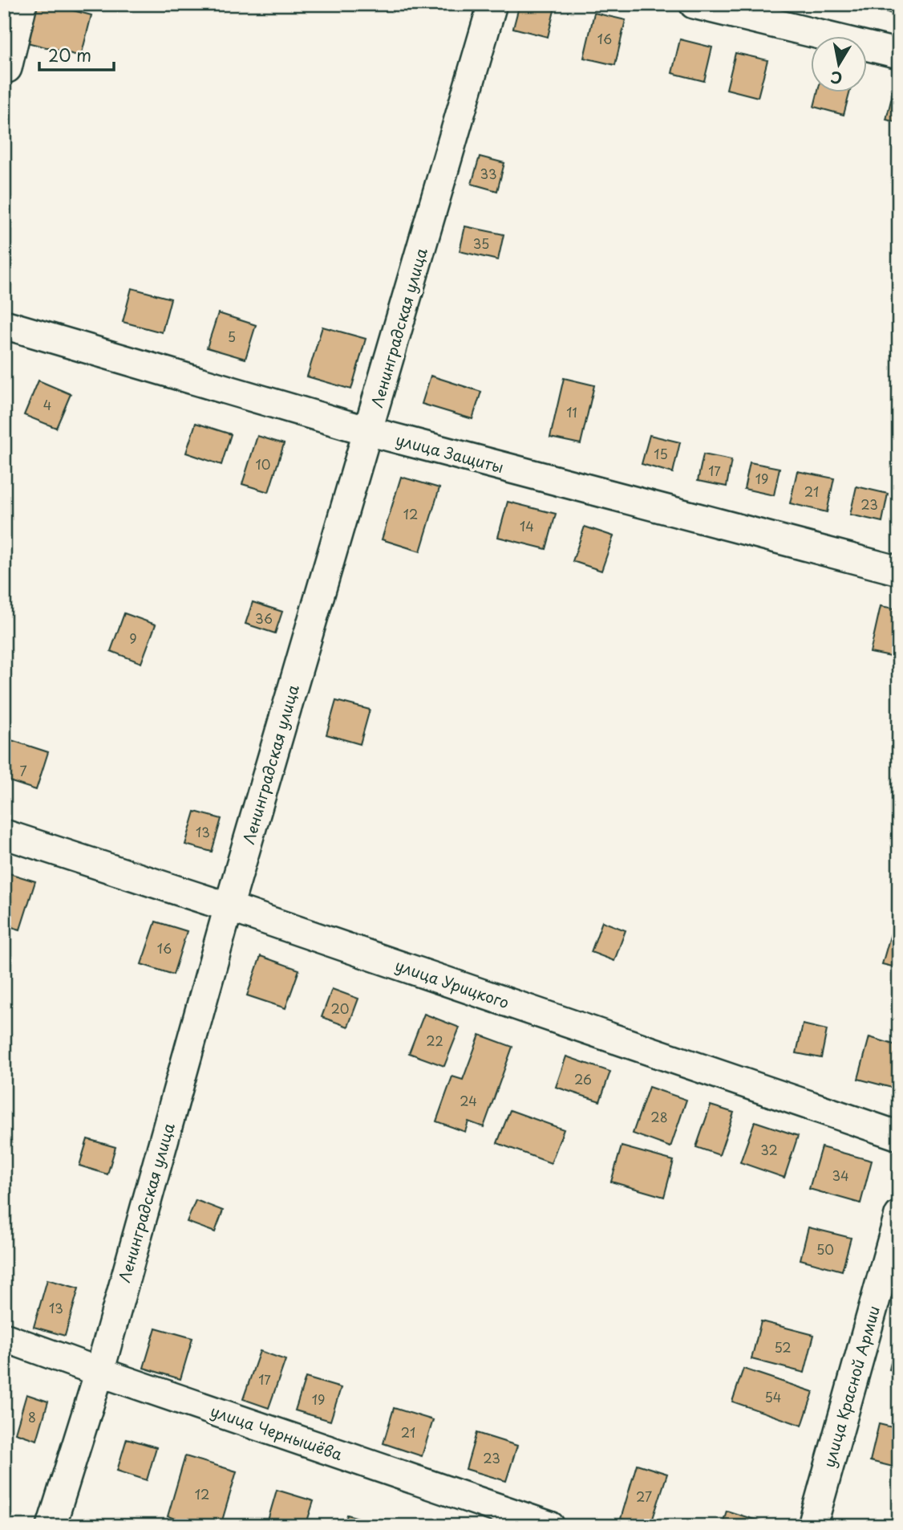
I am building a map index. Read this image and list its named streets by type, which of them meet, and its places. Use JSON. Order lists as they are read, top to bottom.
{
  "streets": {
    "street": [
      "Ленинградская улица",
      "улица Защиты",
      "улица Урицкого",
      "улица Красной Армии",
      "улица Чернышёва"
    ]
  },
  "crossings": [
    ["Ленинградская улица", "улица Защиты"],
    ["Ленинградская улица", "улица Урицкого"],
    ["Ленинградская улица", "улица Чернышёва"]
  ],
  "house_numbers": [
    "16",
    "33",
    "35",
    "5",
    "4",
    "11",
    "15",
    "10",
    "17",
    "19",
    "21",
    "23",
    "12",
    "14",
    "36",
    "9",
    "7",
    "13",
    "16",
    "20",
    "22",
    "26",
    "24",
    "28",
    "32",
    "34",
    "50",
    "13",
    "52",
    "17",
    "54",
    "19",
    "8",
    "21",
    "23",
    "12",
    "27"
  ],
  "scale_bar": "20 m",
  "north": "bottom"
}
